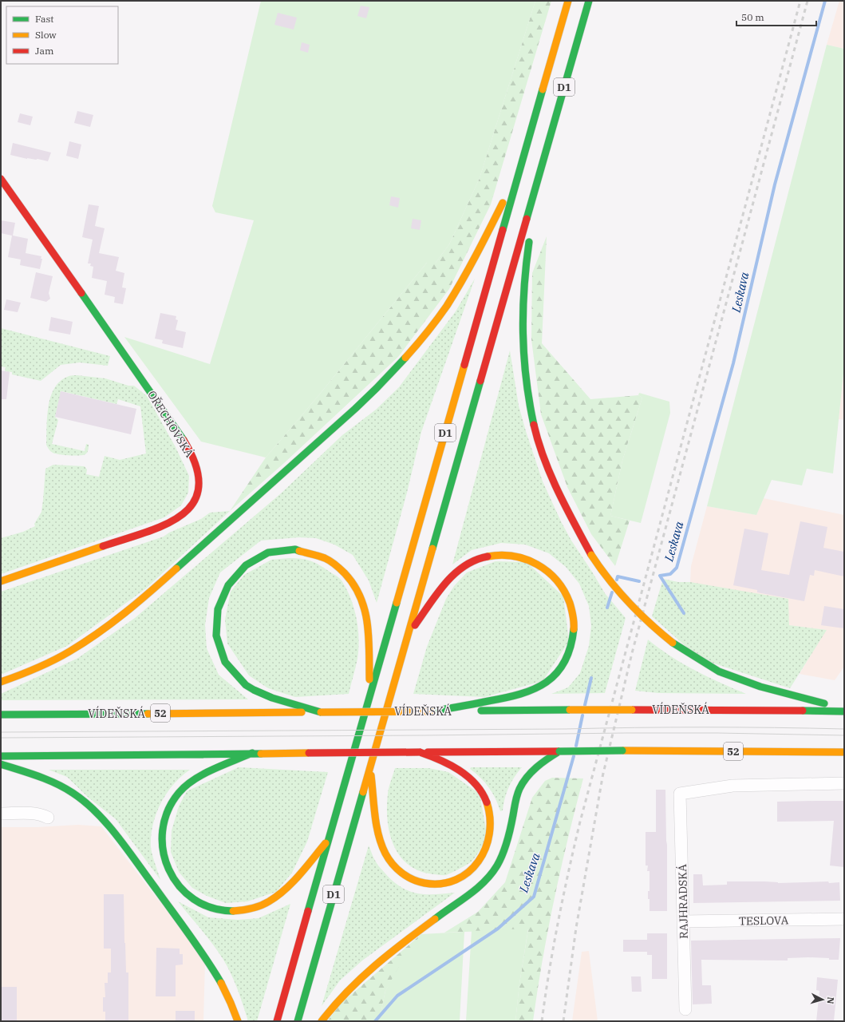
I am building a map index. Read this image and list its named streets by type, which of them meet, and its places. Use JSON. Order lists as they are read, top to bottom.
{
  "streets": {
    "main road": [
      "D1",
      "OŘECHOVSKÁ",
      "VÍDEŇSKÁ",
      "52"
    ],
    "street": ["RAJHRADSKÁ", "TESLOVA"]
  },
  "crossings": [
    ["RAJHRADSKÁ", "TESLOVA"]
  ],
  "water": ["Leskava"],
  "legend": ["Fast", "Slow", "Jam"],
  "scale_bar": "50 m",
  "north": "right"
}
